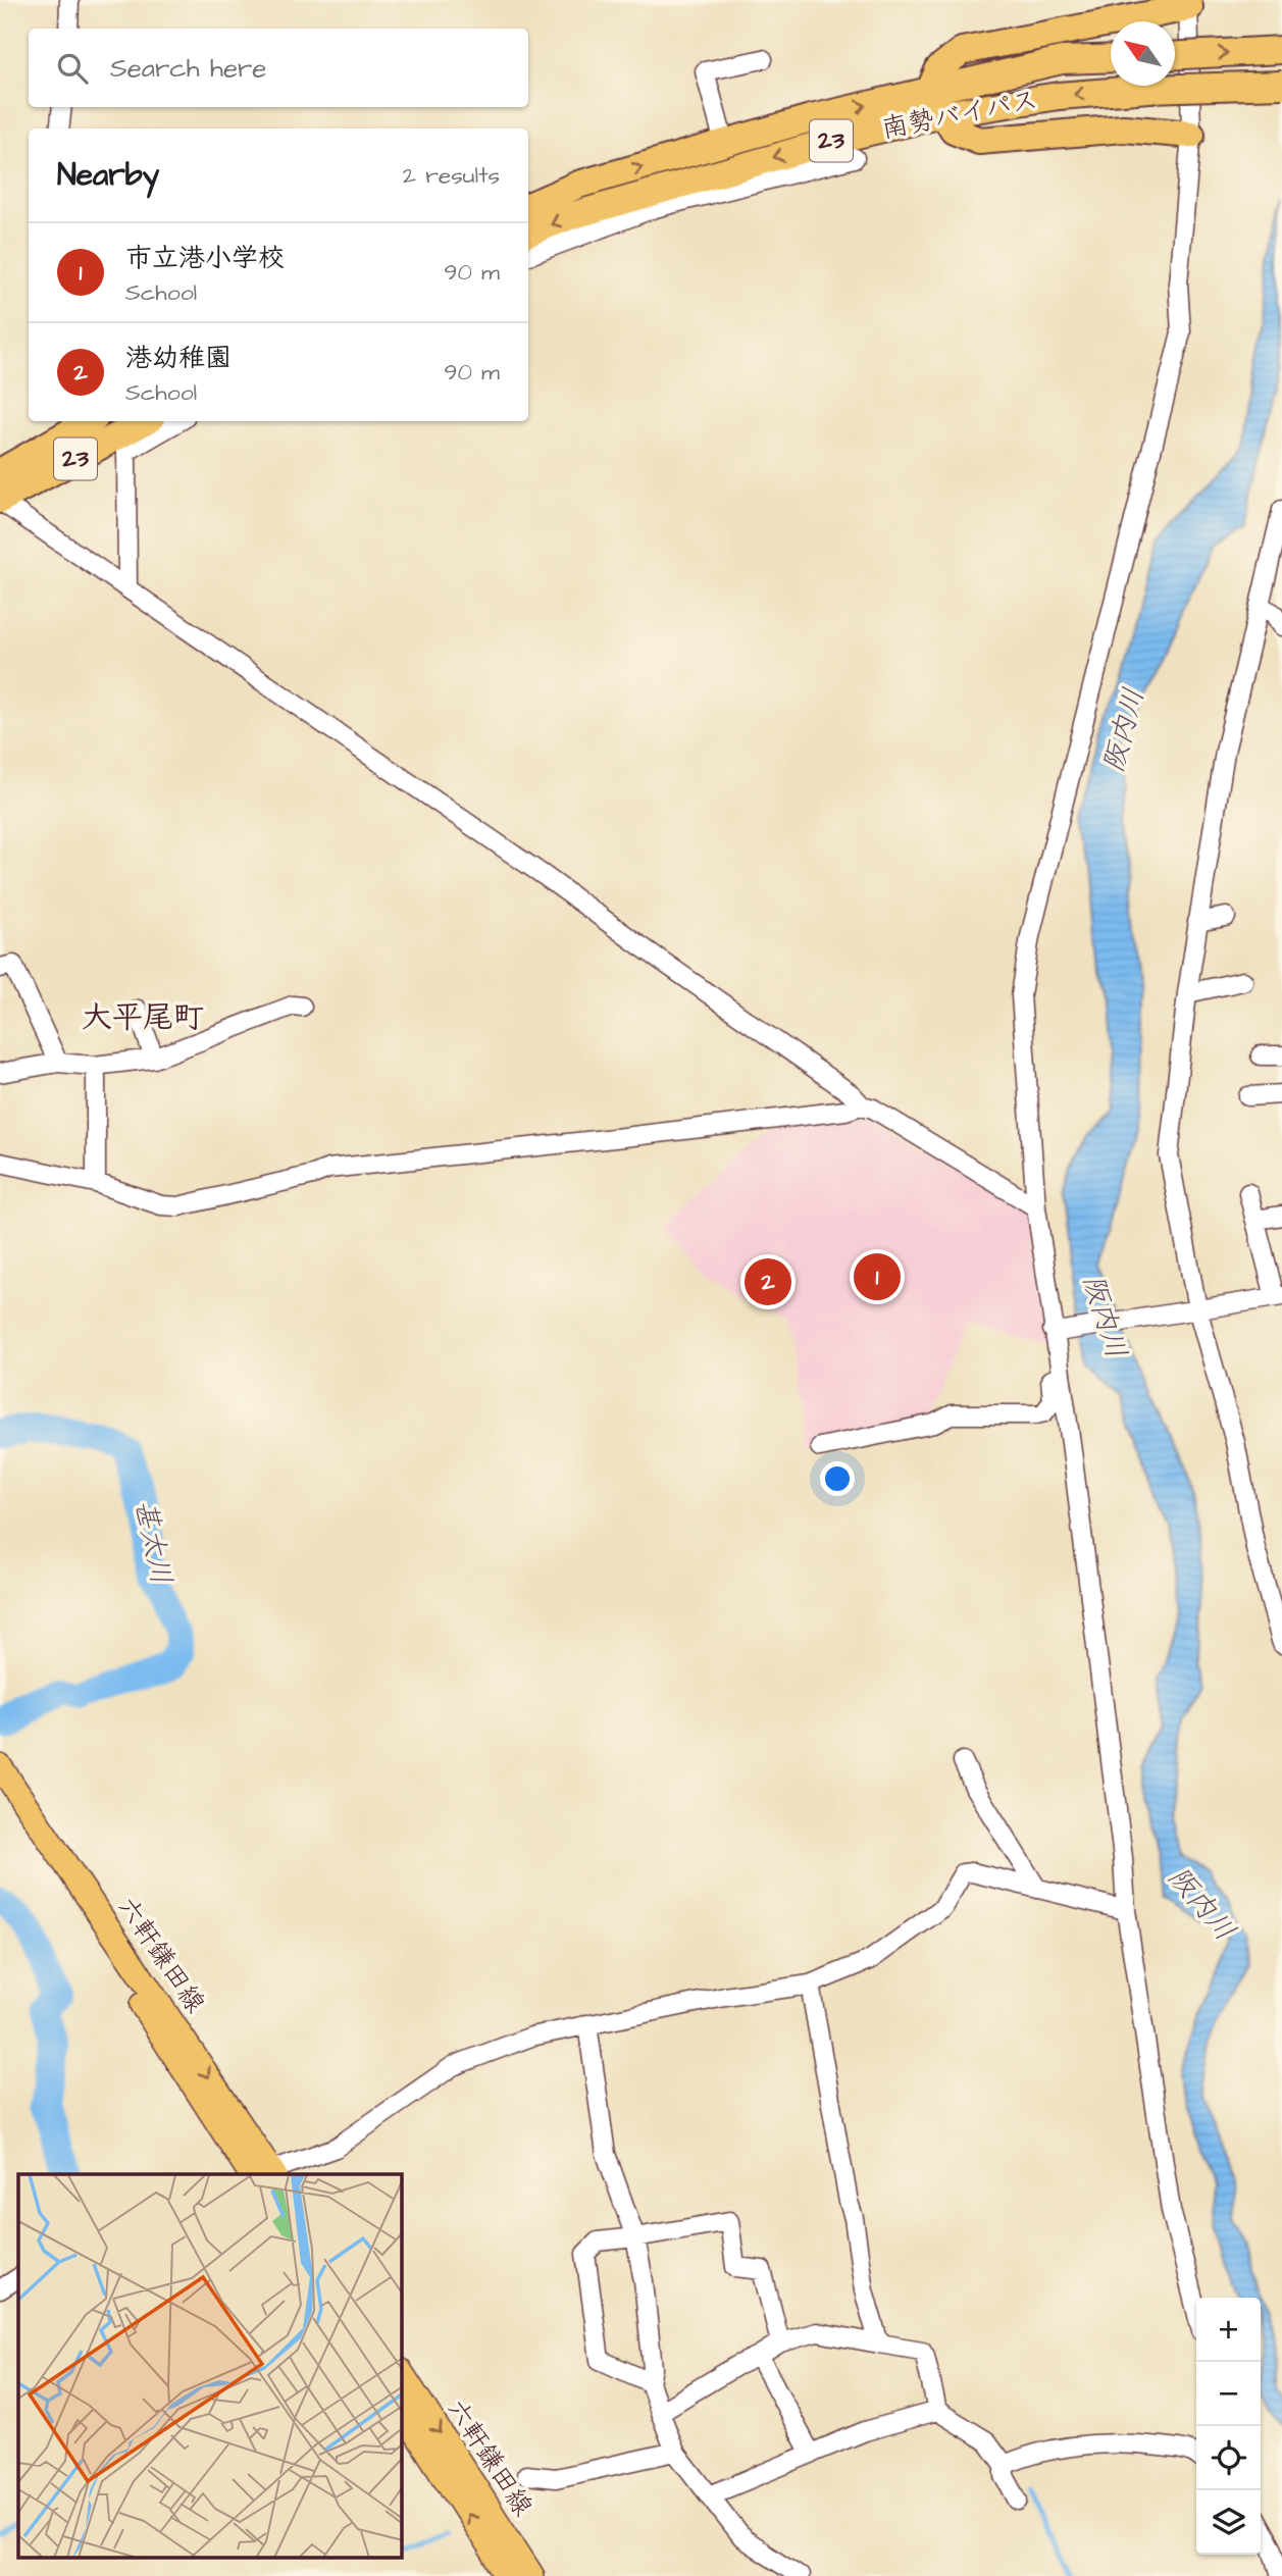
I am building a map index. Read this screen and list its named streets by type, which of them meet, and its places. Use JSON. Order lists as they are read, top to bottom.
{
  "streets": {
    "highway": ["南勢バイパス", "23"],
    "main road": ["六軒鎌田線"]
  },
  "districts": ["大平尾町"],
  "water": ["阪内川", "甚太川"],
  "north": "top left",
  "page": {
    "search": "Search here",
    "heading": ["Nearby", "2 results"],
    "list": [
      {
        "mark": "1",
        "name": "市立港小学校",
        "note": "School",
        "value": "90 m"
      },
      {
        "mark": "2",
        "name": "港幼稚園",
        "note": "School",
        "value": "90 m"
      }
    ],
    "pins": ["1", "2"],
    "map_buttons": ["+", "−"]
  }
}
